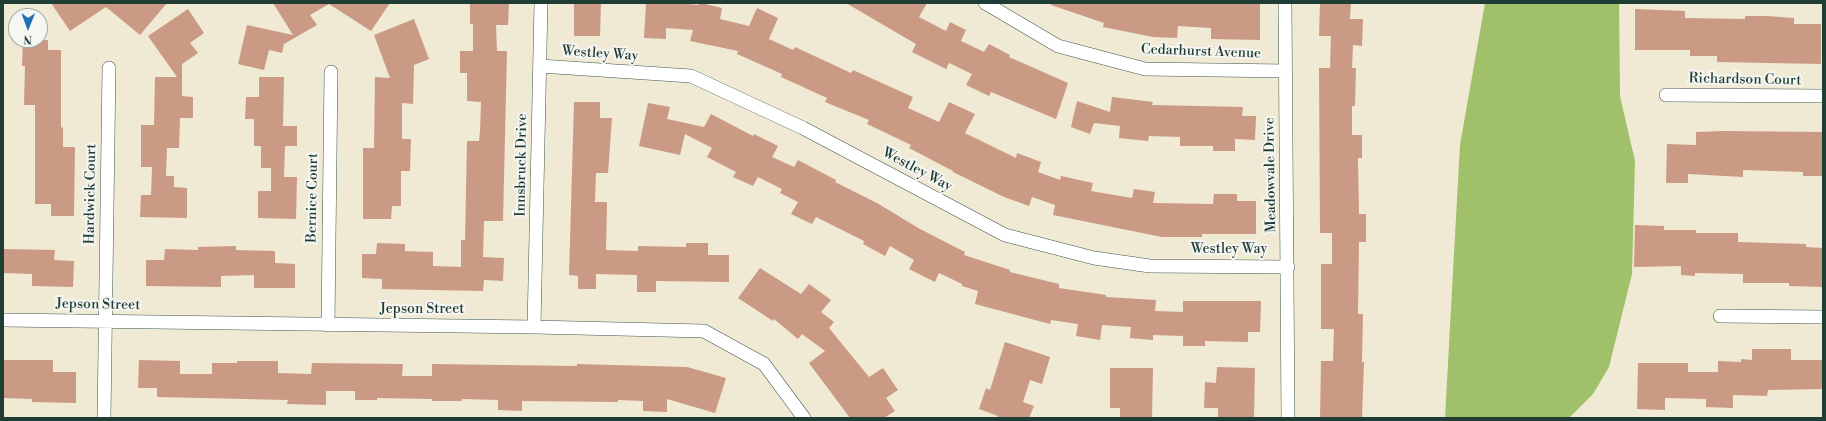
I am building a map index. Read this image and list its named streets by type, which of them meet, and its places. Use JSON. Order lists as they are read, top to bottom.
{
  "streets": {
    "street": [
      "Cedarhurst Avenue",
      "Westley Way",
      "Richardson Court",
      "Innsbruck Drive",
      "Meadowvale Drive",
      "Hardwick Court",
      "Bernice Court",
      "Jepson Street"
    ]
  },
  "crossings": [
    ["Cedarhurst Avenue", "Meadowvale Drive"],
    ["Westley Way", "Innsbruck Drive"],
    ["Westley Way", "Meadowvale Drive"],
    ["Innsbruck Drive", "Jepson Street"],
    ["Hardwick Court", "Jepson Street"],
    ["Bernice Court", "Jepson Street"]
  ],
  "north": "bottom"
}
